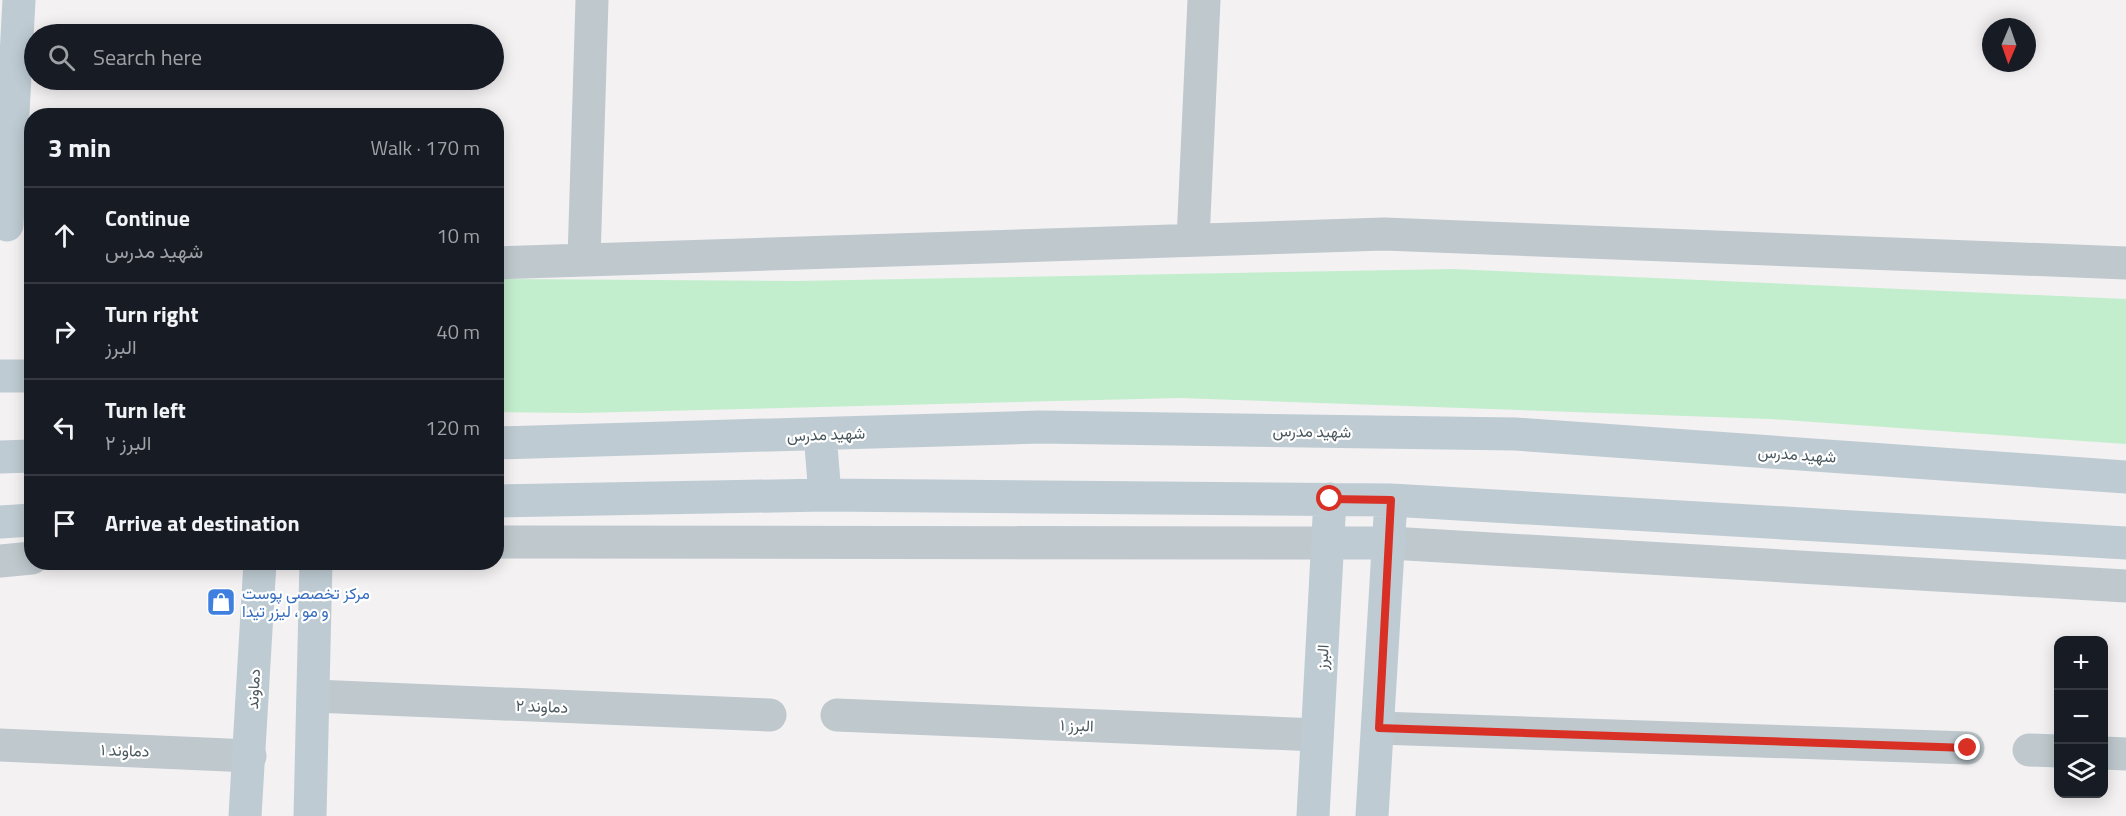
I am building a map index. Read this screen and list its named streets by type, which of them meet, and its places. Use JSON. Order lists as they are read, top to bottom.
{
  "streets": {
    "main road": ["شهید مدرس", "البرز", "دماوند"],
    "street": ["دماوند ۲", "البرز ۱", "دماوند ۱"]
  },
  "crossings": [
    ["البرز", "البرز ۱"],
    ["دماوند", "دماوند ۱"]
  ],
  "places": {
    "shop": ["مرکز تخصصی پوست و مو ، لیزر تیدا"]
  },
  "north": "bottom",
  "page": {
    "search": "Search here",
    "heading": ["3 min", "Walk · 170 m"],
    "list": [
      ["Continue", "شهید مدرس", "10 m"],
      ["Turn right", "البرز", "40 m"],
      ["Turn left", "البرز ۲", "120 m"],
      "Arrive at destination"
    ],
    "map_buttons": ["+", "−"]
  }
}
